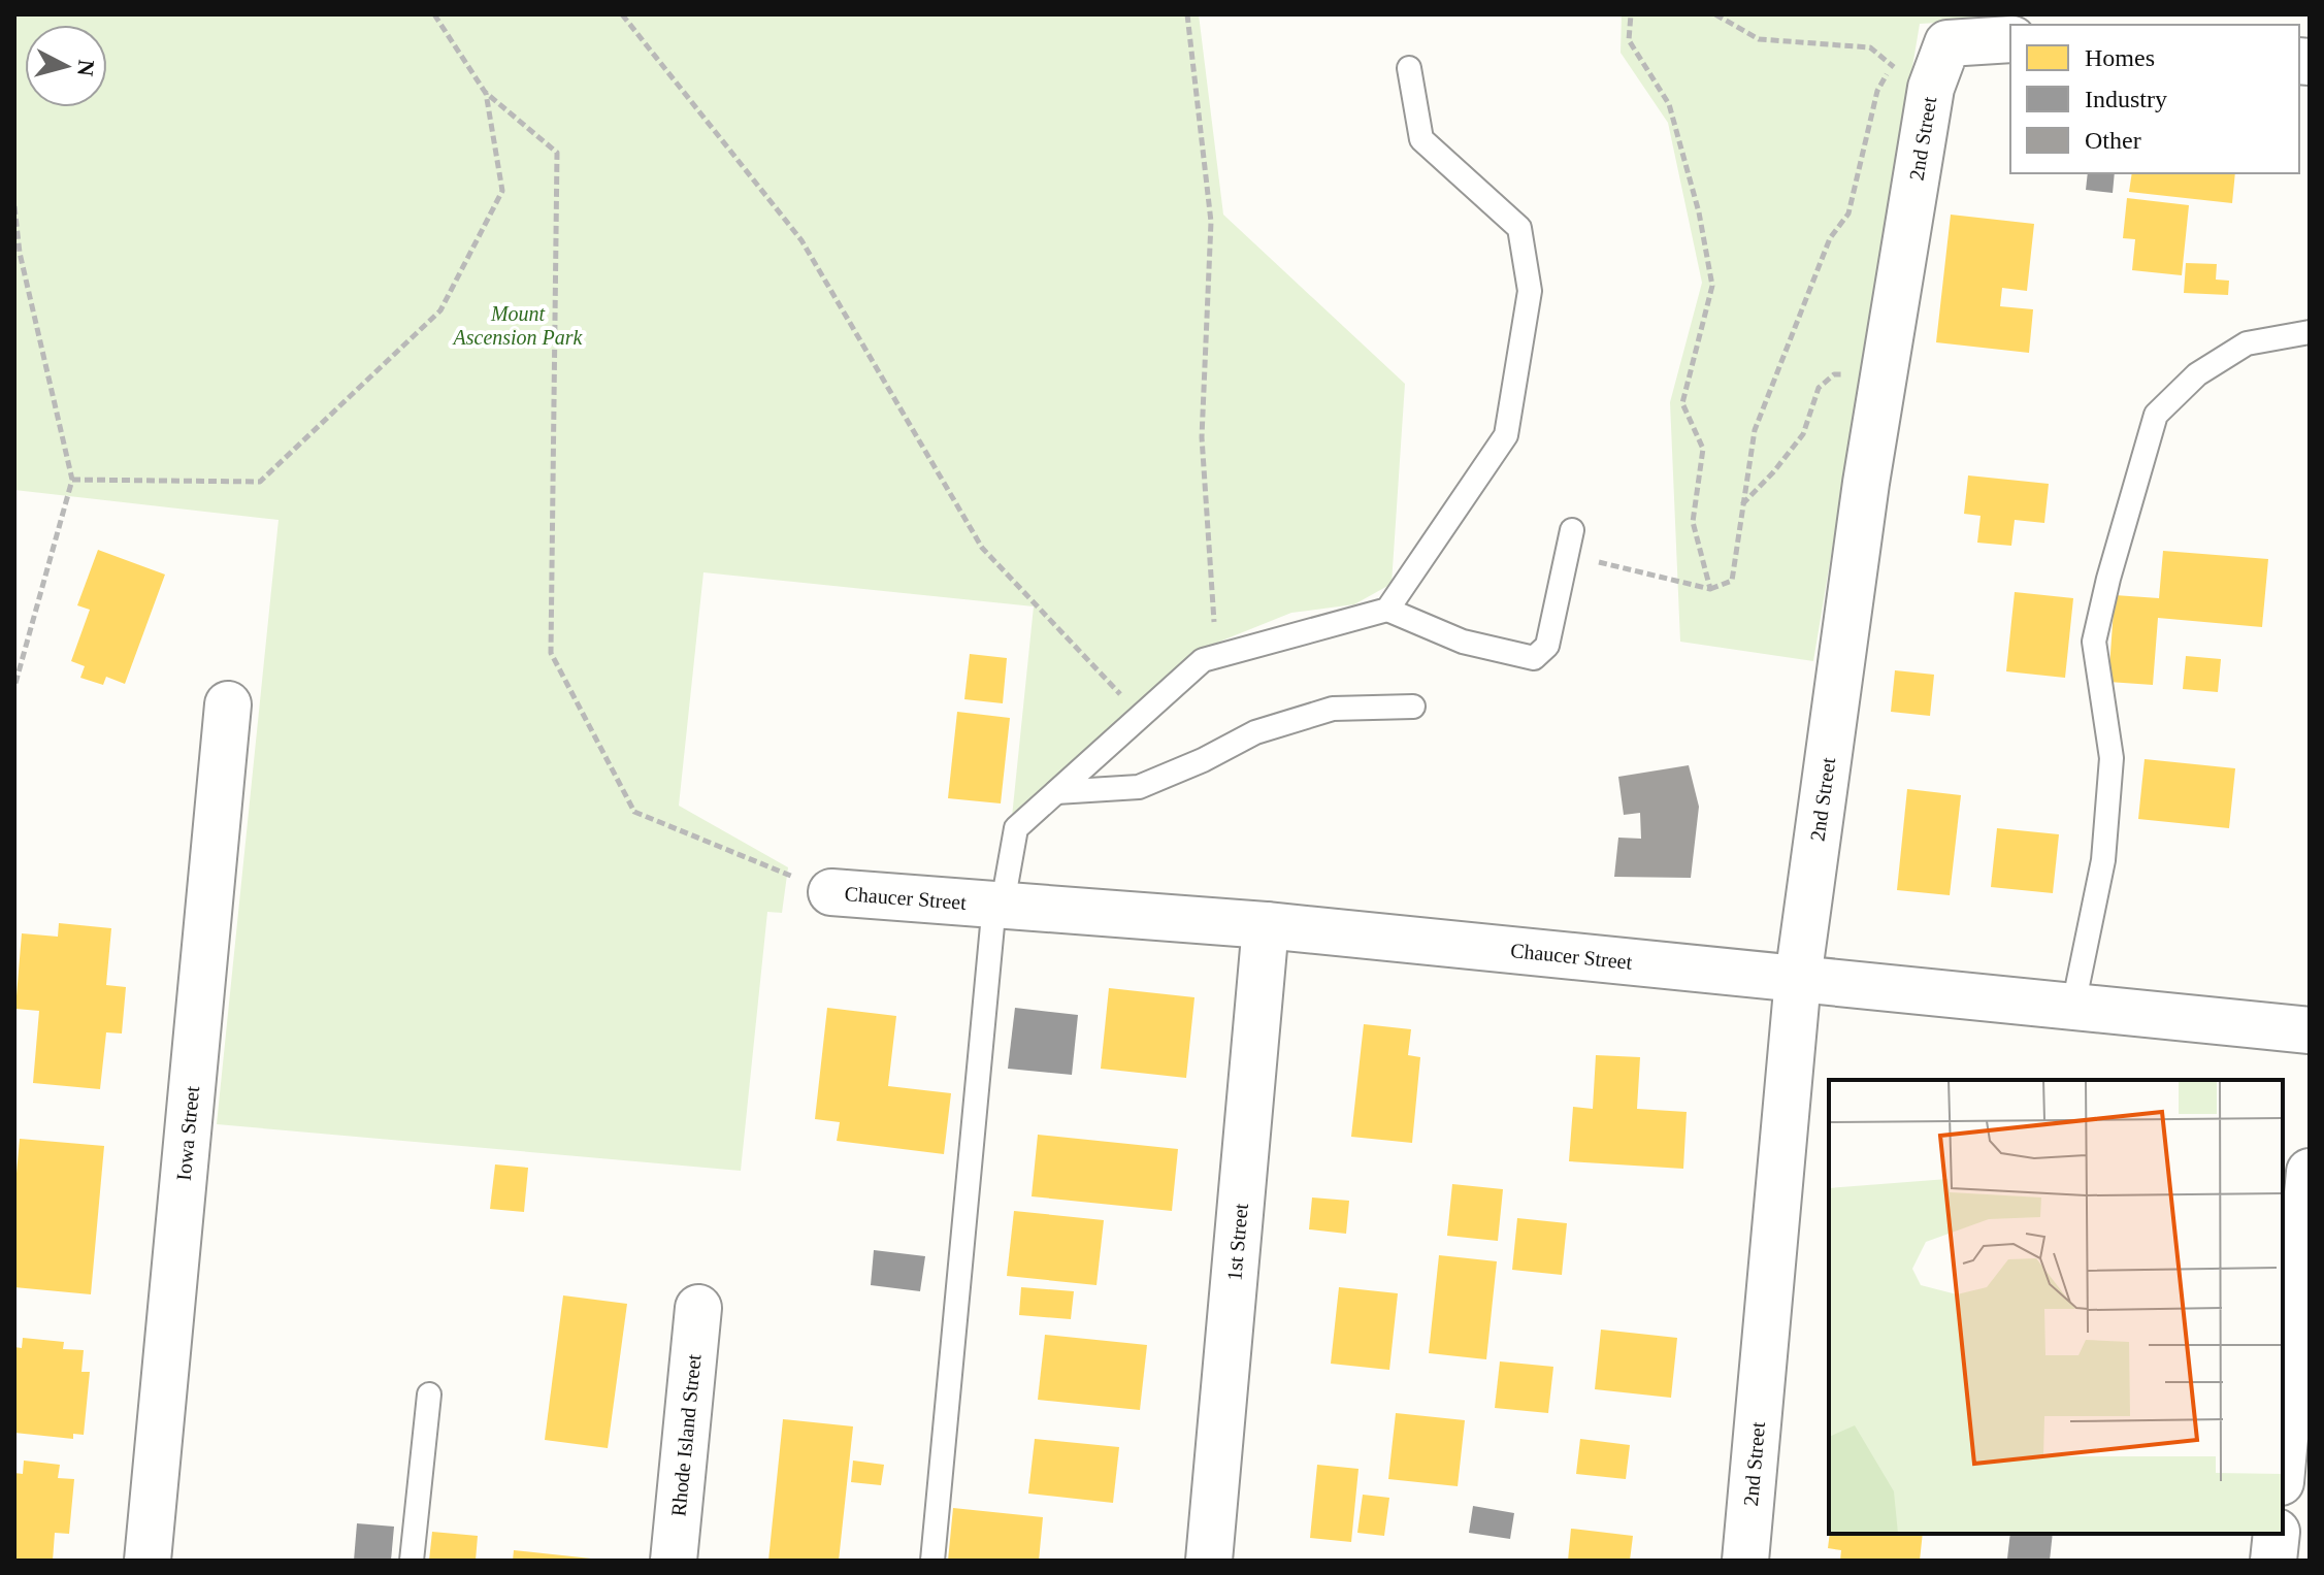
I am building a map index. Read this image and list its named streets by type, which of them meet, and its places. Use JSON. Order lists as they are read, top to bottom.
{
  "streets": {
    "street": [
      "2nd Street",
      "Chaucer Street",
      "Iowa Street",
      "1st Street",
      "Rhode Island Street"
    ]
  },
  "crossings": [
    ["2nd Street", "Chaucer Street"],
    ["Chaucer Street", "1st Street"]
  ],
  "parks": ["Mount Ascension Park"],
  "legend": ["Homes", "Industry", "Other"],
  "north": "right"
}
